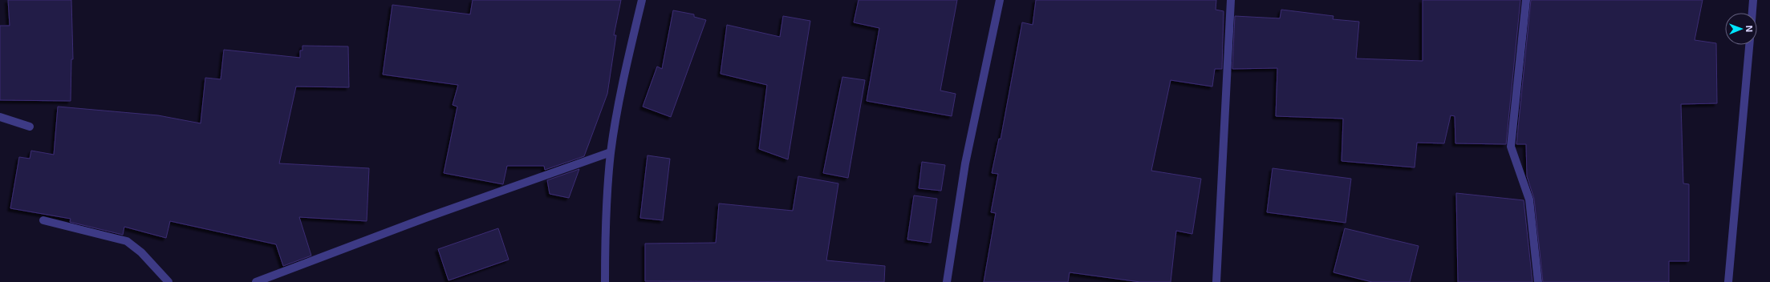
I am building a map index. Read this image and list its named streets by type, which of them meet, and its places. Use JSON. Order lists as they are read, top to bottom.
{
  "north": "right"
}
